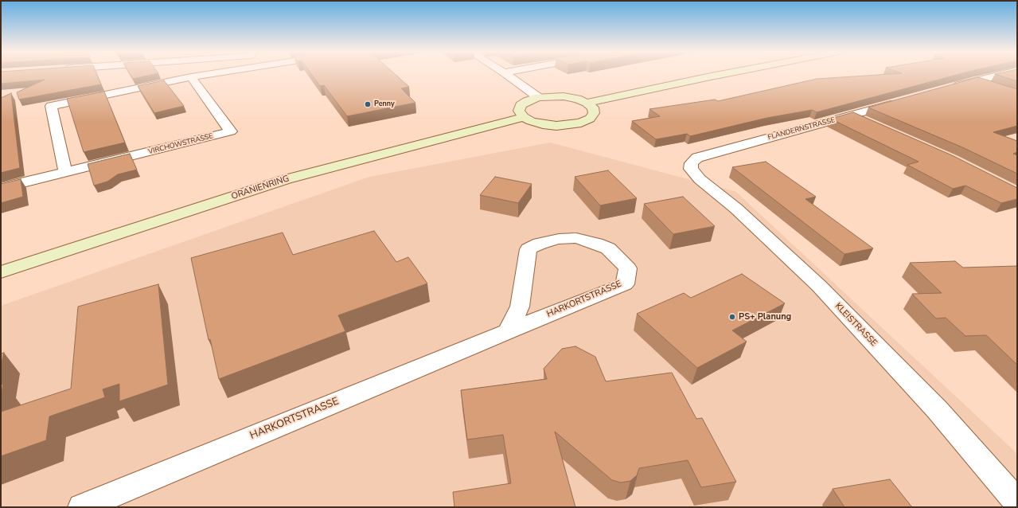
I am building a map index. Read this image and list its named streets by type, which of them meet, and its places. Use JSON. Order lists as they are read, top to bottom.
{
  "streets": {
    "street": [
      "FLANDERNSTRASSE",
      "VIRCHOWSTRASSE",
      "ORANIENRING",
      "HARKORTSTRASSE",
      "KLEISTRASSE"
    ]
  },
  "crossings": [
    ["FLANDERNSTRASSE", "KLEISTRASSE"]
  ],
  "places": ["Penny", "PS+ Planung"]
}
